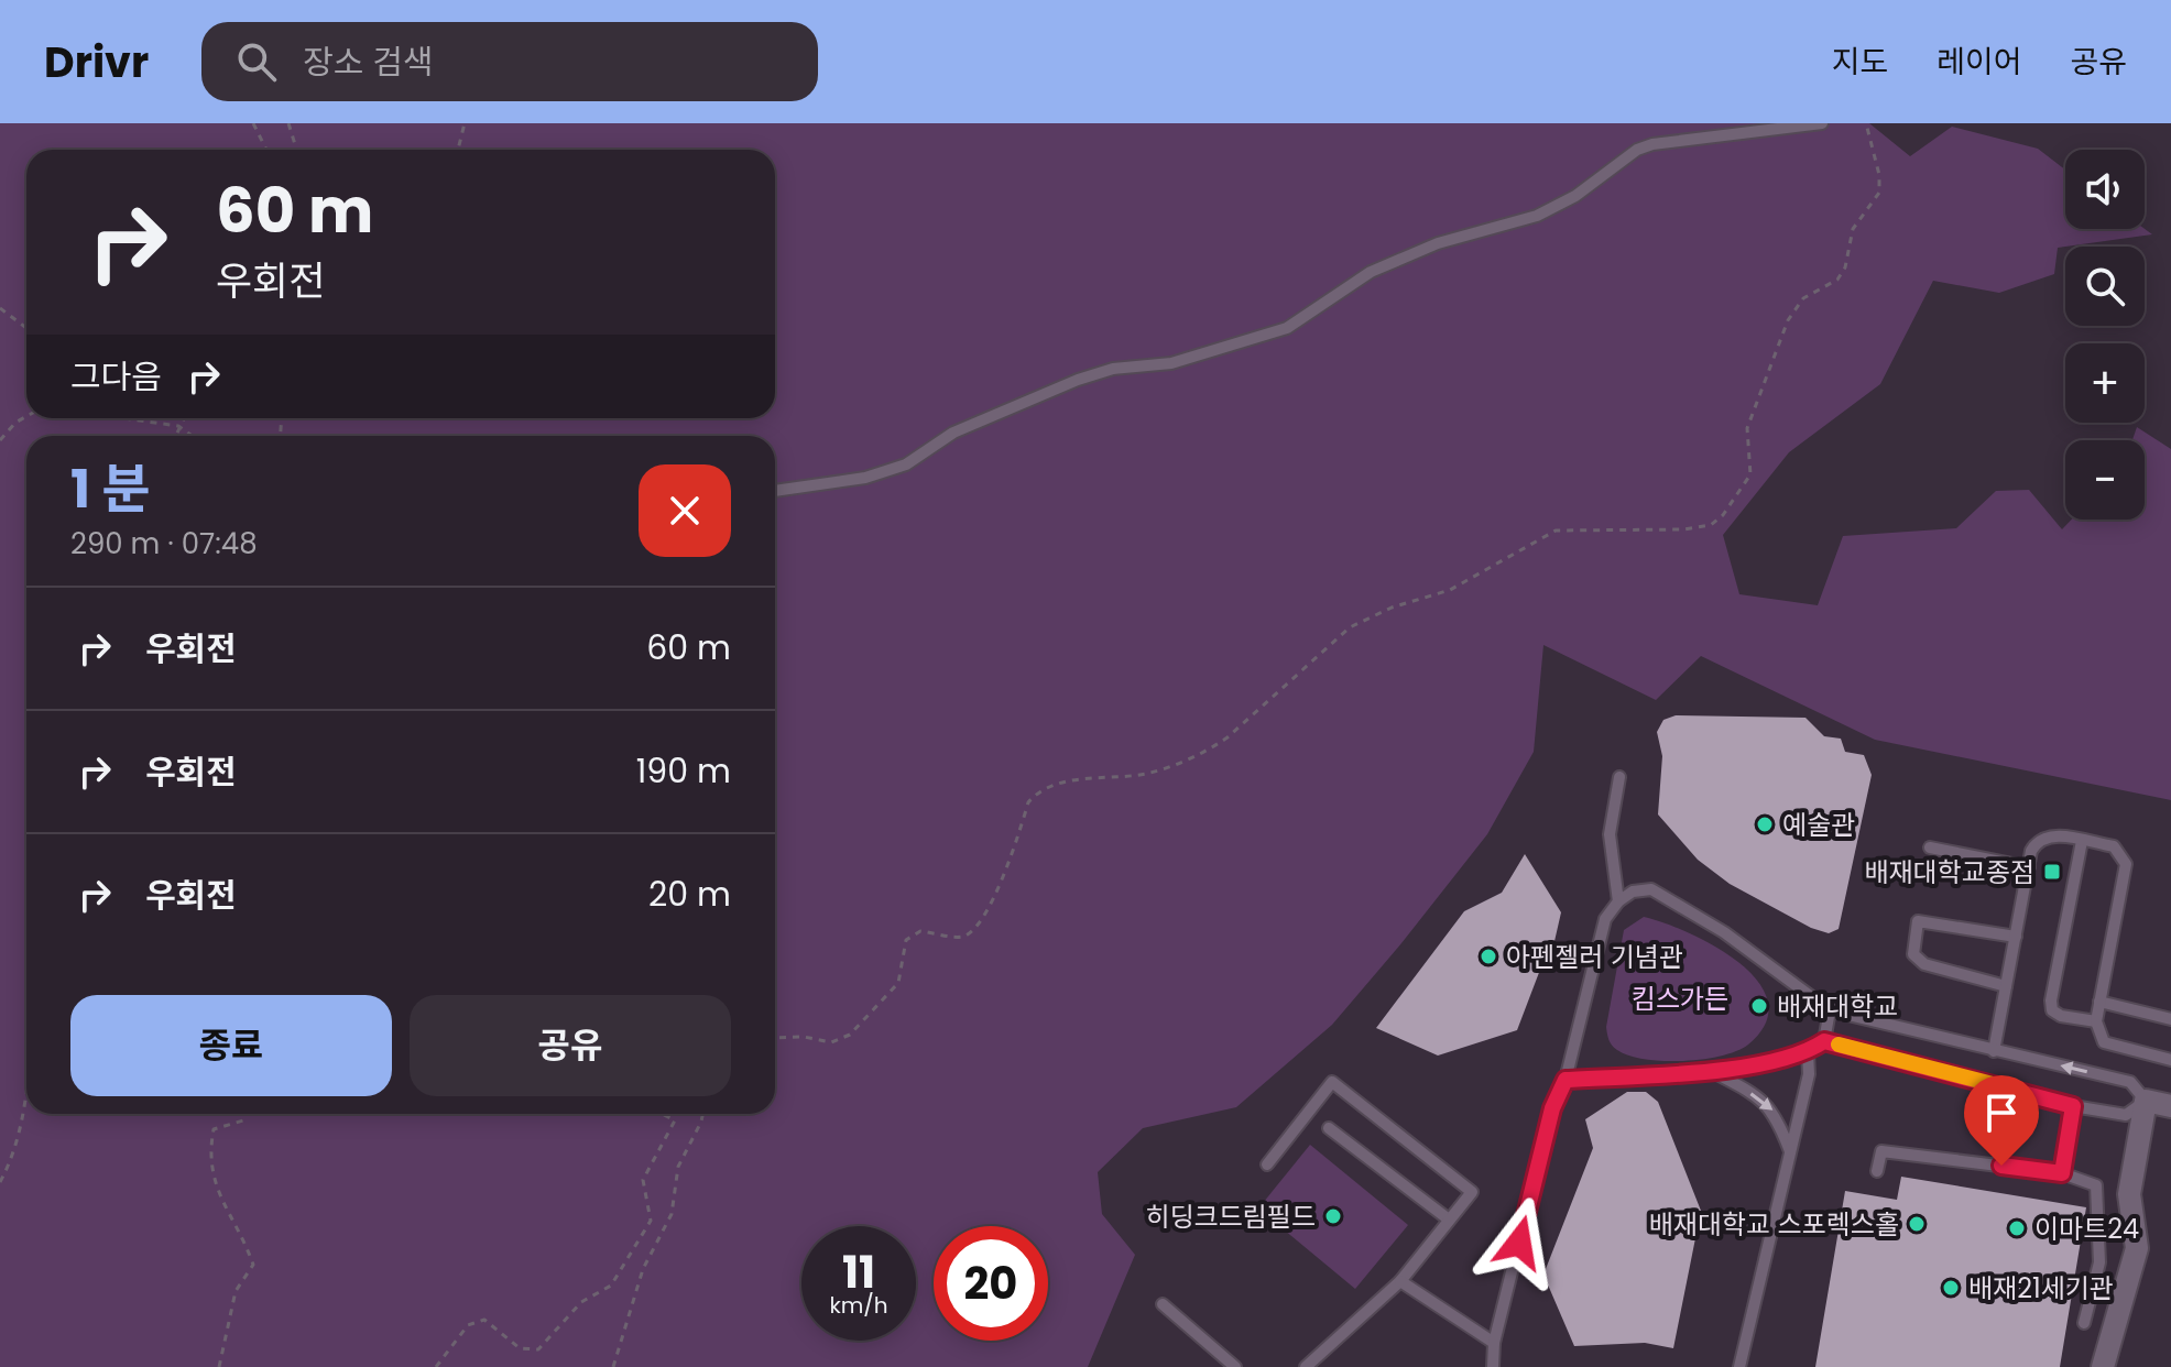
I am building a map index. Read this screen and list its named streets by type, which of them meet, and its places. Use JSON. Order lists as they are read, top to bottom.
{
  "parks": ["킴스가든"],
  "places": {
    "other": [
      "예술관",
      "아펜젤러 기념관",
      "배재대학교",
      "히딩크드림필드",
      "배재대학교 스포렉스홀",
      "이마트24",
      "배재21세기관"
    ],
    "transit": ["배재대학교종점"]
  },
  "page": {
    "header": "Drivr",
    "search": "장소 검색",
    "nav": ["지도", "레이어", "공유"],
    "map_buttons": ["+", "−"],
    "turn": ["60 m", "우회전"],
    "then": "그다음",
    "heading": ["1 분", "290 m · 07:48"],
    "list": [
      {
        "name": "우회전",
        "value": "60 m"
      },
      {
        "name": "우회전",
        "value": "190 m"
      },
      {
        "name": "우회전",
        "value": "20 m"
      }
    ],
    "buttons": ["종료", "공유"],
    "speed": "11 km/h",
    "limit": "20"
  }
}
